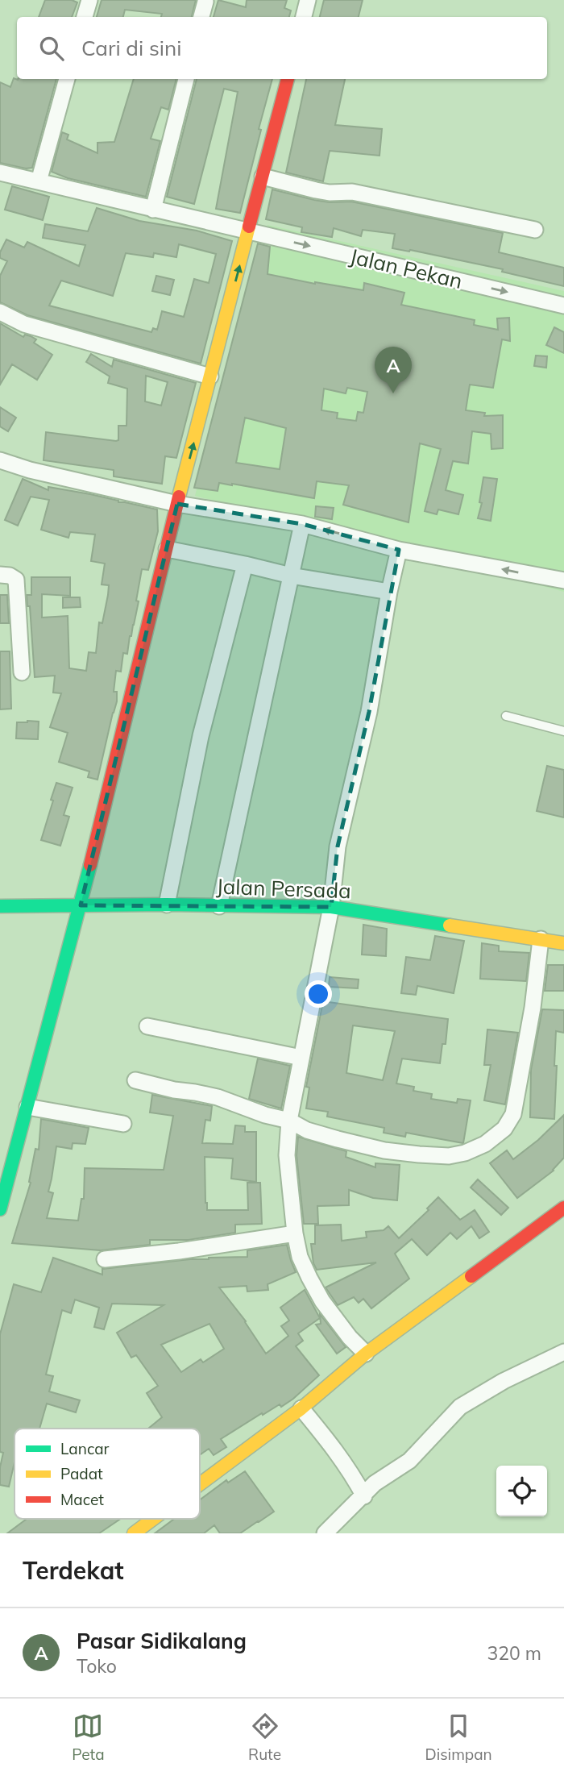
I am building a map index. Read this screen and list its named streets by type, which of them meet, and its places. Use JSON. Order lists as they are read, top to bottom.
{
  "streets": {
    "street": ["Jalan Pekan", "Jalan Persada"]
  },
  "legend": ["Lancar", "Padat", "Macet"],
  "page": {
    "search": "Cari di sini",
    "pins": "A",
    "heading": "Terdekat",
    "list": [
      {
        "mark": "A",
        "name": "Pasar Sidikalang",
        "note": "Toko",
        "value": "320 m"
      }
    ],
    "nav": ["Peta", "Rute", "Disimpan"]
  }
}
